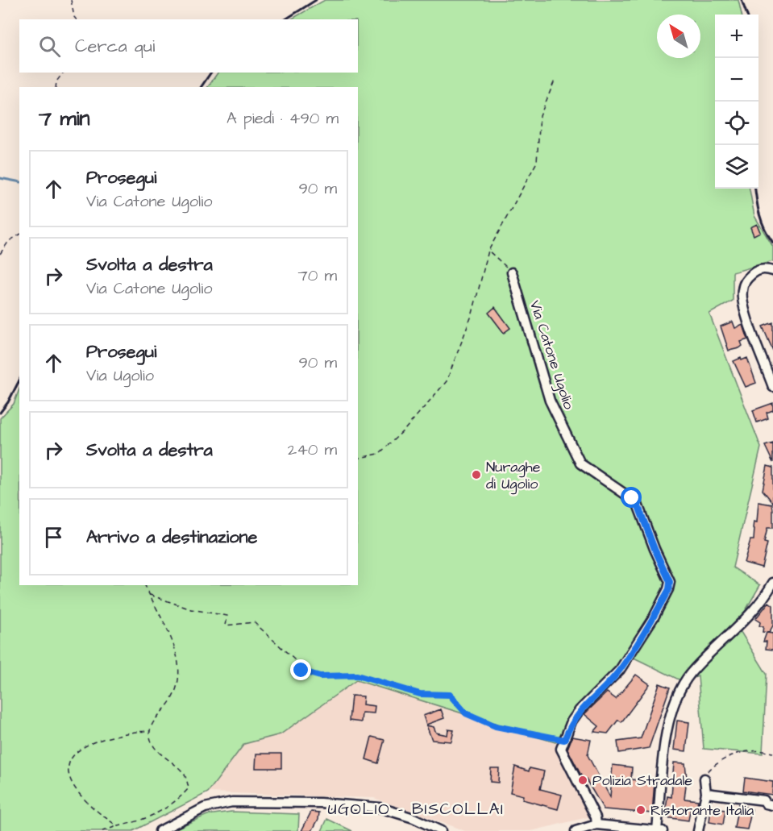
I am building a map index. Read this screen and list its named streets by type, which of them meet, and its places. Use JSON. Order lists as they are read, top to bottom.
{
  "streets": {
    "street": ["Via Catone Ugolio"]
  },
  "districts": ["UGOLIO - BISCOLLAI"],
  "places": ["Nuraghe di Ugolio", "Polizia Stradale", "Ristorante Italia"],
  "north": "top left",
  "page": {
    "map_buttons": ["+", "−"],
    "search": "Cerca qui",
    "heading": ["7 min", "A piedi · 490 m"],
    "list": [
      ["Prosegui", "Via Catone Ugolio", "90 m"],
      ["Svolta a destra", "Via Catone Ugolio", "70 m"],
      ["Prosegui", "Via Ugolio", "90 m"],
      ["Svolta a destra", "240 m"],
      "Arrivo a destinazione"
    ]
  }
}
